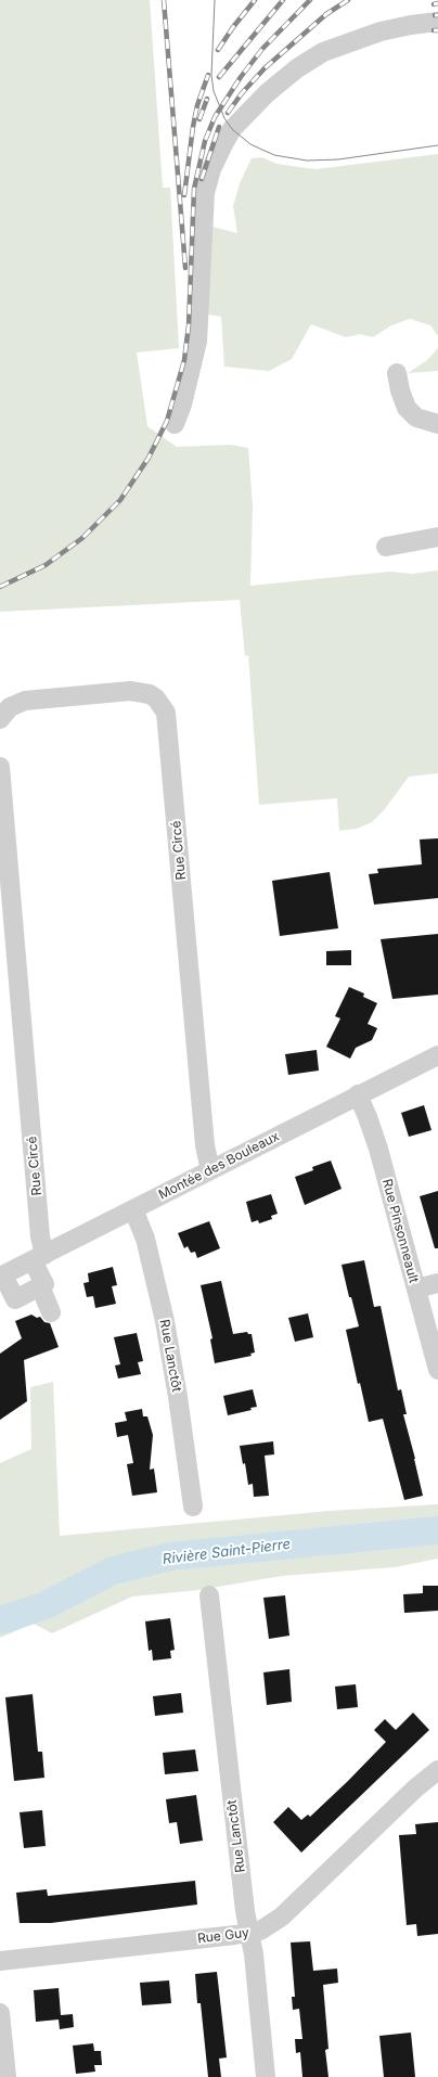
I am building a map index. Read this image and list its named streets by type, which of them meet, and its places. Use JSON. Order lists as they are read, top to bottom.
{
  "streets": {
    "street": [
      "Rue Circé",
      "Montée des Bouleaux",
      "Rue Pinsonneault",
      "Rue Lanctôt",
      "Rue Guy"
    ]
  },
  "crossings": [
    ["Rue Circé", "Montée des Bouleaux"],
    ["Montée des Bouleaux", "Rue Pinsonneault"],
    ["Montée des Bouleaux", "Rue Lanctôt"],
    ["Rue Lanctôt", "Rue Guy"]
  ],
  "water": ["Rivière Saint-Pierre"]
}
